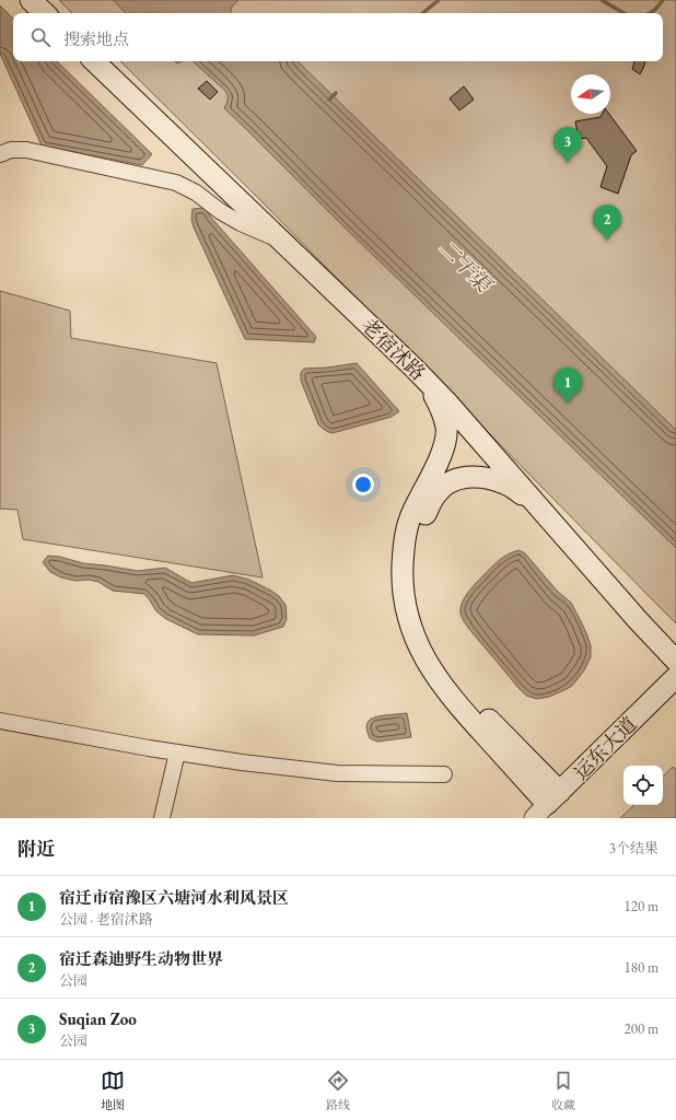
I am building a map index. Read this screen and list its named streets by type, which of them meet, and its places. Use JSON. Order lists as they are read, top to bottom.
{
  "streets": {
    "main road": ["老宿沭路", "运东大道"]
  },
  "water": ["二干渠"],
  "north": "left",
  "page": {
    "search": "搜索地点",
    "pins": ["3", "2", "1"],
    "heading": ["附近", "3个结果"],
    "list": [
      {
        "mark": "1",
        "name": "宿迁市宿豫区六塘河水利风景区",
        "note": "公园 · 老宿沭路",
        "value": "120 m"
      },
      {
        "mark": "2",
        "name": "宿迁森迪野生动物世界",
        "note": "公园",
        "value": "180 m"
      },
      {
        "mark": "3",
        "name": "Suqian Zoo",
        "note": "公园",
        "value": "200 m"
      }
    ],
    "nav": ["地图", "路线", "收藏"]
  }
}
